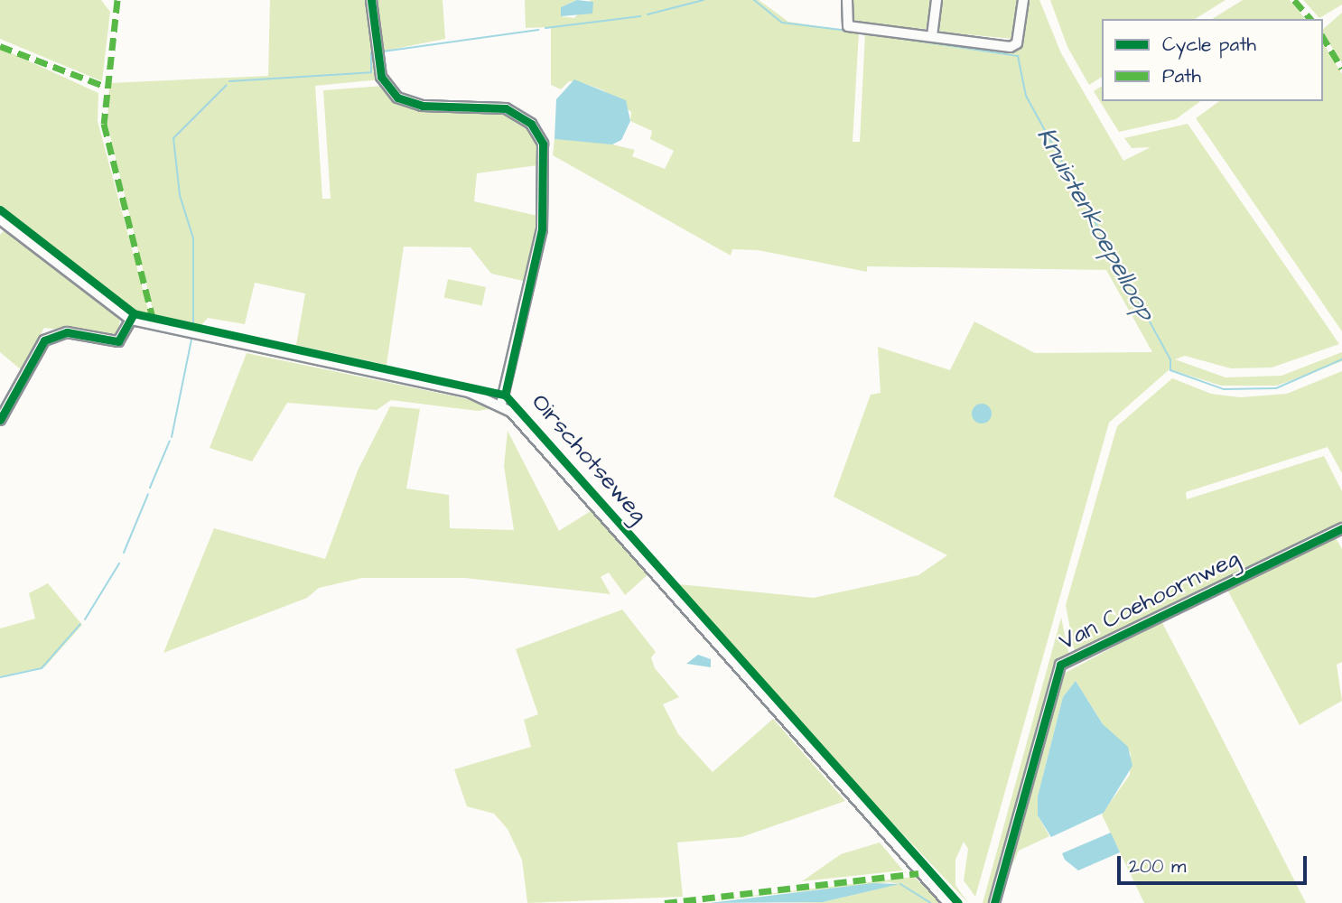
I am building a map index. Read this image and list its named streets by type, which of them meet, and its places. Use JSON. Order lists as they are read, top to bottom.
{
  "streets": {
    "street": ["Oirschotseweg", "Van Coehoornweg"]
  },
  "water": ["Knuistenkoepelloop"],
  "legend": ["Cycle path", "Path"],
  "scale_bar": "200 m"
}
